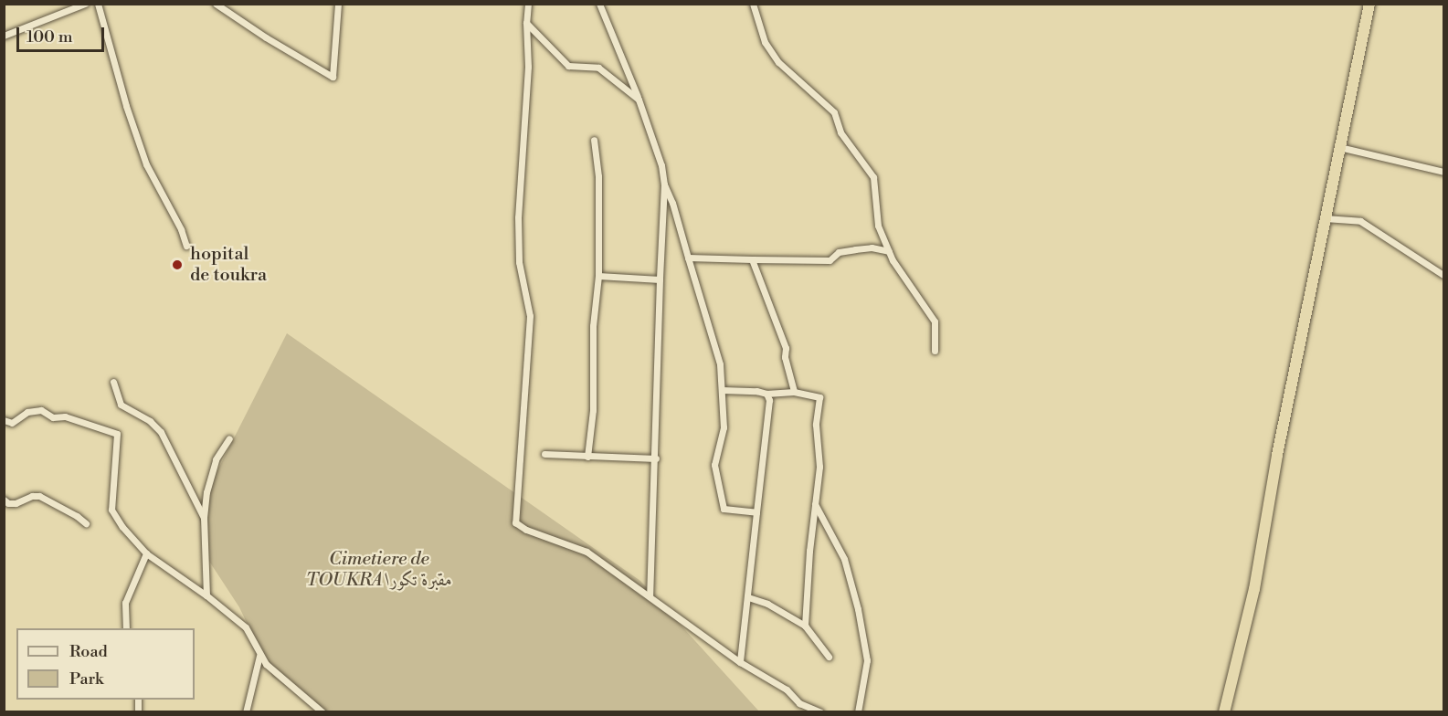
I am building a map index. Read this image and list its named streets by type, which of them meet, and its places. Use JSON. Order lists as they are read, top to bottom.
{
  "parks": ["Cimetiere de TOUKRA مقبرة تكورا"],
  "places": ["hopital de toukra"],
  "legend": ["Road", "Park"],
  "scale_bar": "100 m"
}
